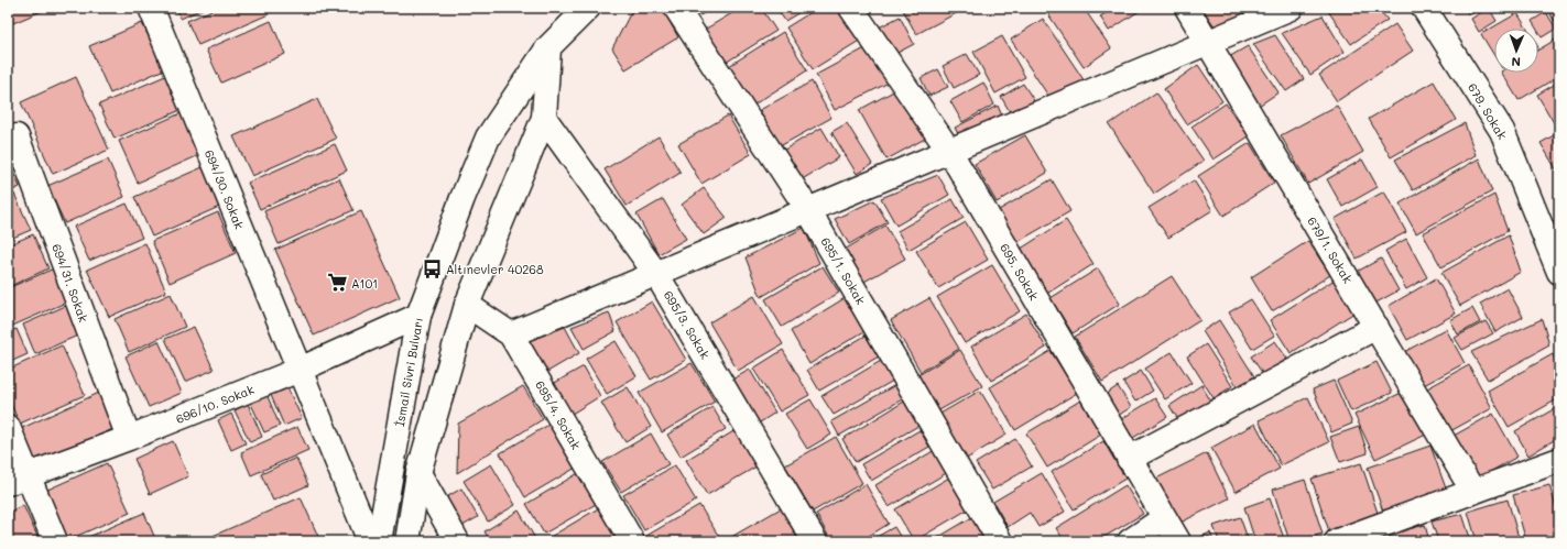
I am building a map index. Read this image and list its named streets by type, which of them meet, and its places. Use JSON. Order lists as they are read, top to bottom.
{
  "streets": {
    "street": [
      "679. Sokak",
      "694/30. Sokak",
      "679/1. Sokak",
      "695/1. Sokak",
      "695. Sokak",
      "694/31. Sokak",
      "695/3. Sokak",
      "İsmail Sivri Bulvarı",
      "696/10. Sokak",
      "695/4. Sokak"
    ]
  },
  "crossings": [
    ["694/30. Sokak", "696/10. Sokak"],
    ["694/31. Sokak", "696/10. Sokak"],
    ["İsmail Sivri Bulvarı", "696/10. Sokak"]
  ],
  "places": {
    "bus stop": ["Altınevler 40268"],
    "supermarket": ["A101"]
  },
  "north": "bottom"
}
